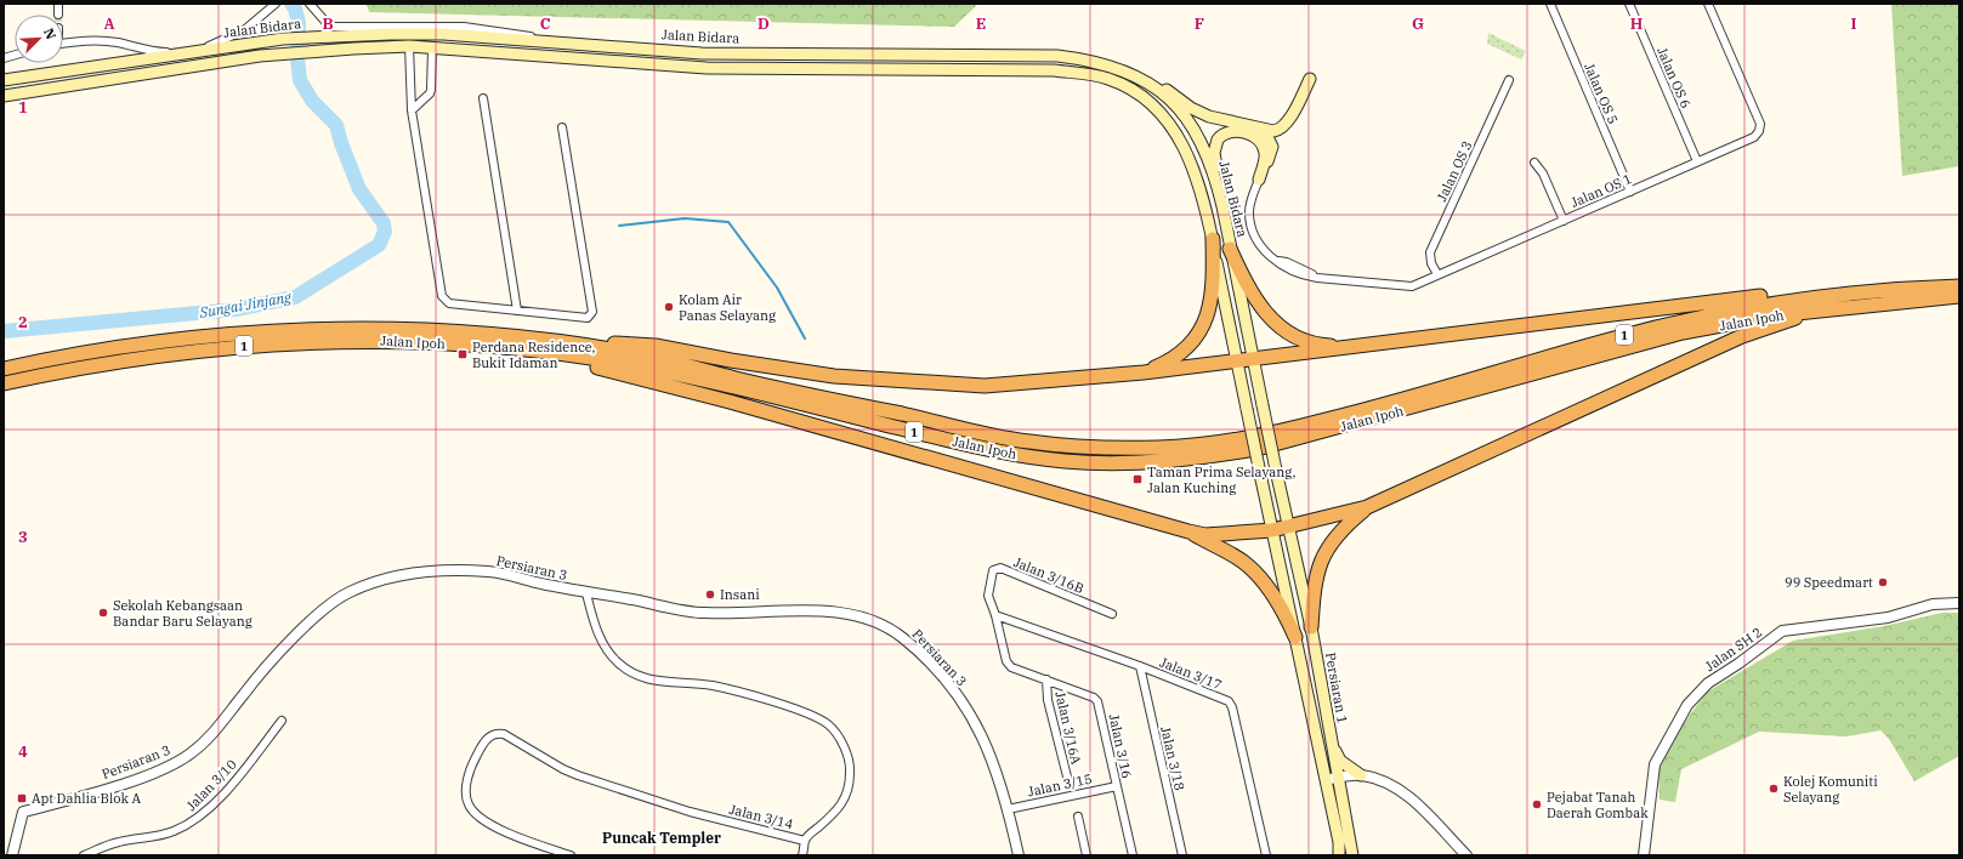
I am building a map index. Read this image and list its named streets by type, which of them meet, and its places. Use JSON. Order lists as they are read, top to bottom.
{
  "streets": {
    "highway": ["Jalan Ipoh", "1"],
    "main road": ["Jalan Bidara", "Persiaran 1"],
    "street": [
      "Jalan OS 6",
      "Jalan OS 5",
      "Jalan OS 3",
      "Jalan OS 1",
      "Persiaran 3",
      "Jalan 3/16B",
      "Jalan SH 2",
      "Jalan 3/17",
      "Jalan 3/16A",
      "Jalan 3/16",
      "Jalan 3/18",
      "Jalan 3/10",
      "Jalan 3/15",
      "Jalan 3/14"
    ]
  },
  "crossings": [
    ["Jalan Bidara", "Persiaran 1"],
    ["Jalan OS 6", "Jalan OS 1"],
    ["Jalan OS 5", "Jalan OS 1"],
    ["Jalan OS 3", "Jalan OS 1"],
    ["Persiaran 3", "Jalan 3/15"],
    ["Persiaran 3", "Jalan 3/14"],
    ["Jalan 3/16B", "Jalan 3/17"],
    ["Jalan 3/16B", "Jalan 3/16"],
    ["Jalan 3/17", "Jalan 3/16"],
    ["Jalan 3/17", "Jalan 3/18"],
    ["Jalan 3/16A", "Jalan 3/16"],
    ["Jalan 3/16", "Jalan 3/15"]
  ],
  "districts": ["Puncak Templer"],
  "water": ["Sungai Jinjang"],
  "places": {
    "other": [
      "Kolam Air Panas Selayang",
      "99 Speedmart",
      "Insani",
      "Sekolah Kebangsaan Bandar Baru Selayang",
      "Kolej Komuniti Selayang",
      "Pejabat Tanah Daerah Gombak"
    ],
    "transit": ["Perdana Residence, Bukit Idaman", "Taman Prima Selayang, Jalan Kuching", "Apt Dahlia Blok A"]
  },
  "north": "top right",
  "grid": {
    "columns": [
      "A",
      "B",
      "C",
      "D",
      "E",
      "F",
      "G",
      "H",
      "I"
    ],
    "rows": [
      "1",
      "2",
      "3",
      "4"
    ]
  }
}
